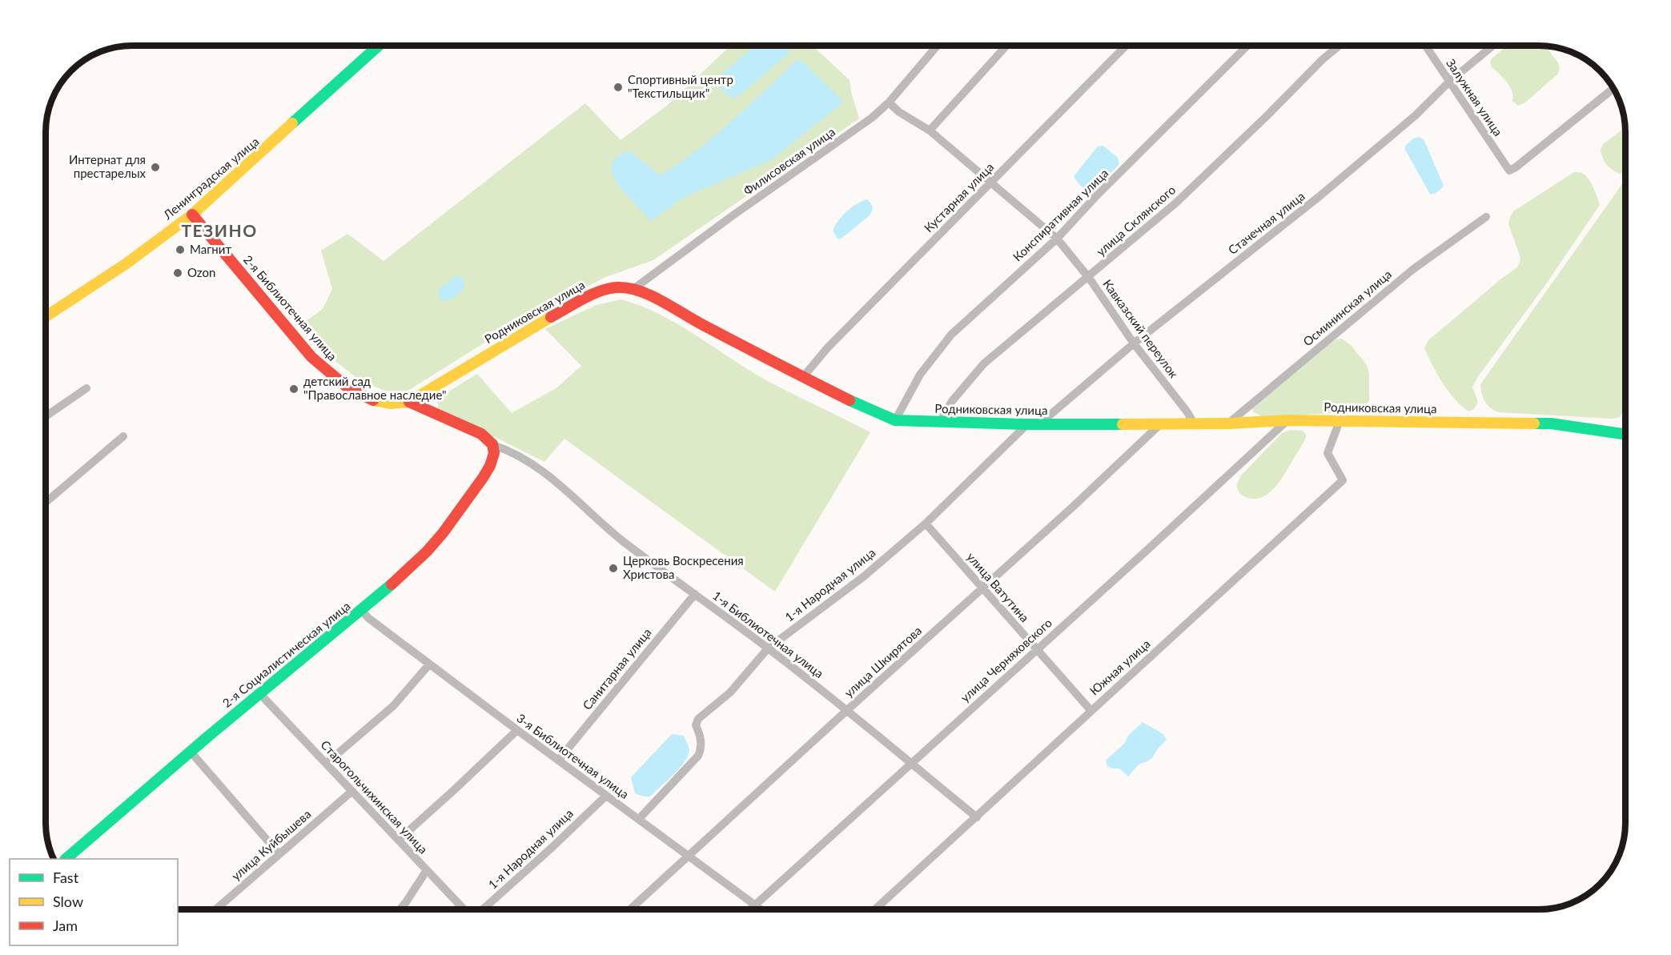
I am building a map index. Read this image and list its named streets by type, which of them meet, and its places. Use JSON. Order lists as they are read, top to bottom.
{
  "streets": {
    "main road": [
      "Ленинградская улица",
      "2-я Библиотечная улица",
      "Родниковская улица",
      "2-я Социалистическая улица"
    ],
    "street": [
      "Залужная улица",
      "Филисовская улица",
      "Кустарная улица",
      "Конспиративная улица",
      "улица Склянского",
      "Стачечная улица",
      "Осмининская улица",
      "Кавказский переулок",
      "1-я Народная улица",
      "улица Ватутина",
      "1-я Библиотечная улица",
      "улица Черняховского",
      "улица Шкирятова",
      "Южная улица",
      "Санитарная улица",
      "3-я Библиотечная улица",
      "Старогольчихинская улица",
      "улица Куйбышева"
    ]
  },
  "crossings": [
    ["Залужная улица", "Стачечная улица"],
    ["Филисовская улица", "Родниковская улица"],
    ["Филисовская улица", "Кавказский переулок"],
    ["Ленинградская улица", "2-я Библиотечная улица"],
    ["Кустарная улица", "Родниковская улица"],
    ["Кустарная улица", "Кавказский переулок"],
    ["Конспиративная улица", "Родниковская улица"],
    ["Конспиративная улица", "Кавказский переулок"],
    ["улица Склянского", "Родниковская улица"],
    ["улица Склянского", "Кавказский переулок"],
    ["Стачечная улица", "Родниковская улица"],
    ["Стачечная улица", "Кавказский переулок"],
    ["2-я Библиотечная улица", "Родниковская улица"],
    ["Осмининская улица", "Родниковская улица"],
    ["Родниковская улица", "Кавказский переулок"],
    ["Родниковская улица", "1-я Народная улица"],
    ["Родниковская улица", "улица Черняховского"],
    ["Родниковская улица", "улица Шкирятова"],
    ["Родниковская улица", "Южная улица"],
    ["1-я Народная улица", "улица Ватутина"],
    ["1-я Народная улица", "1-я Библиотечная улица"],
    ["1-я Народная улица", "3-я Библиотечная улица"],
    ["улица Ватутина", "улица Черняховского"],
    ["улица Ватутина", "улица Шкирятова"],
    ["улица Ватутина", "Южная улица"],
    ["1-я Библиотечная улица", "2-я Социалистическая улица"],
    ["1-я Библиотечная улица", "улица Черняховского"],
    ["1-я Библиотечная улица", "улица Шкирятова"],
    ["1-я Библиотечная улица", "Южная улица"],
    ["1-я Библиотечная улица", "Санитарная улица"],
    ["2-я Социалистическая улица", "3-я Библиотечная улица"],
    ["2-я Социалистическая улица", "Старогольчихинская улица"],
    ["улица Черняховского", "3-я Библиотечная улица"],
    ["улица Шкирятова", "3-я Библиотечная улица"],
    ["Санитарная улица", "3-я Библиотечная улица"],
    ["Старогольчихинская улица", "улица Куйбышева"]
  ],
  "districts": ["ТЕЗИНО"],
  "places": [
    "Спортивный центр \"Текстильщик\"",
    "Интернат для престарелых",
    "Магнит",
    "Ozon",
    "детский сад \"Православное наследие\"",
    "Церковь Воскресения Христова"
  ],
  "legend": ["Fast", "Slow", "Jam"]
}
